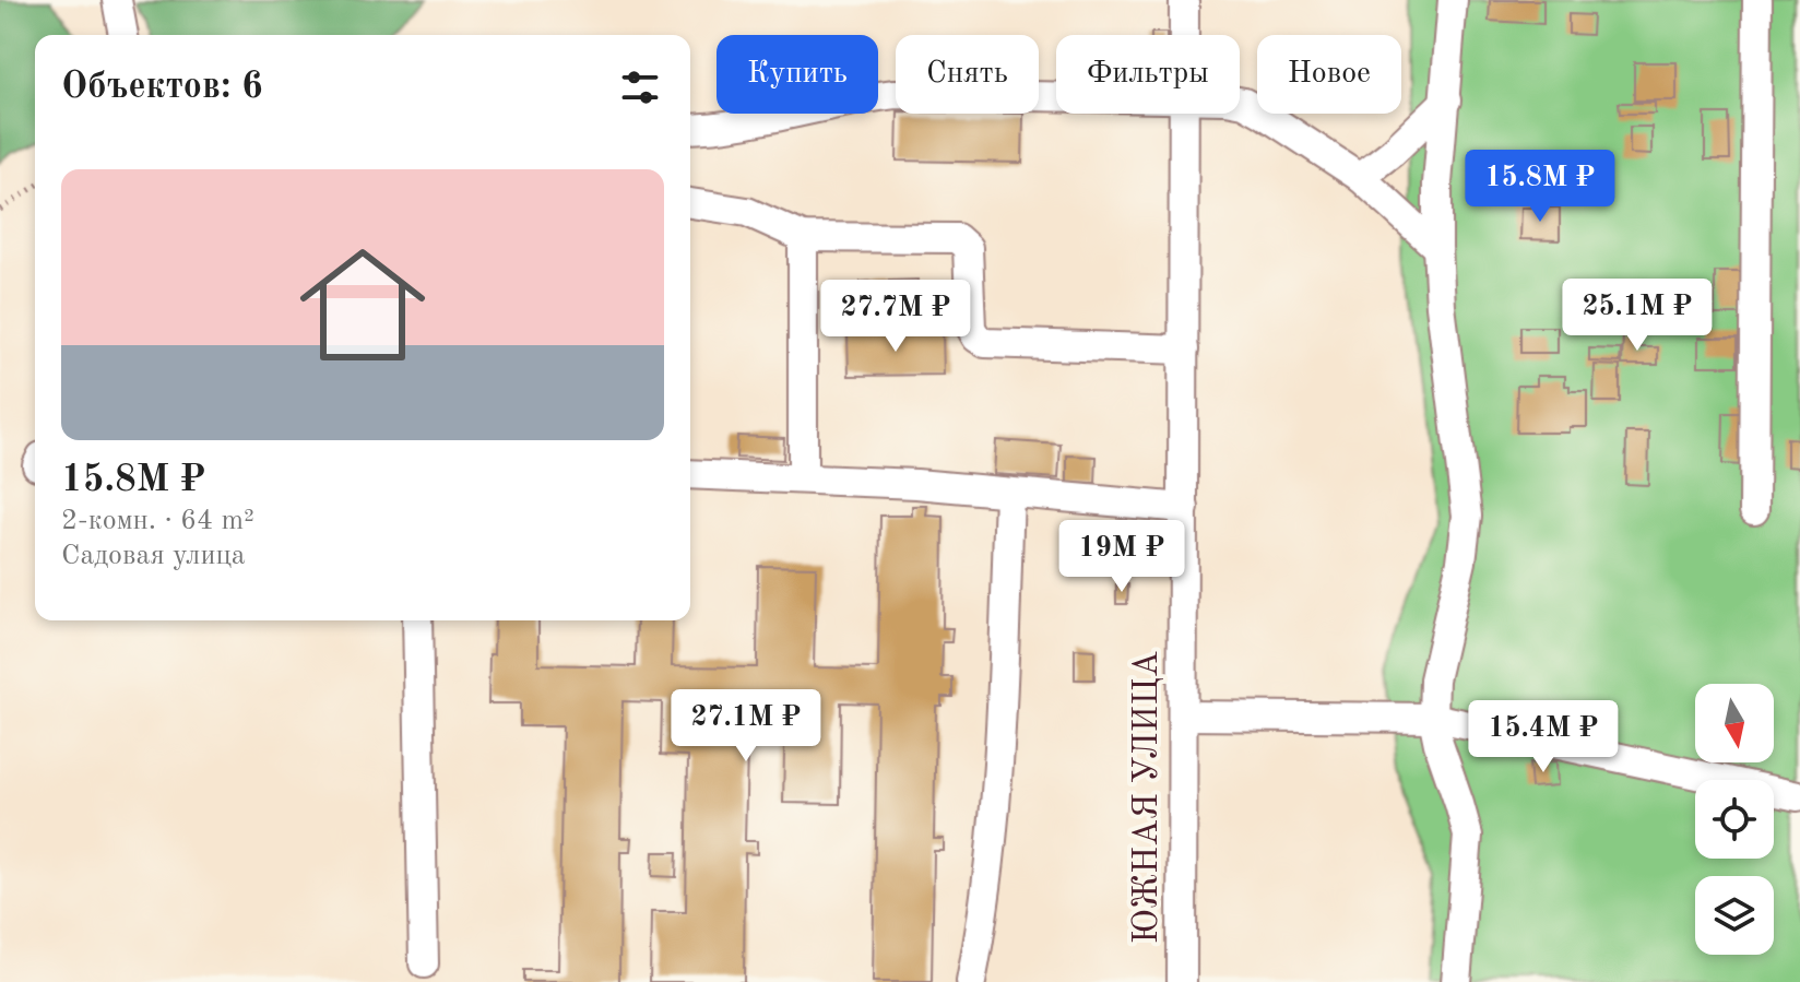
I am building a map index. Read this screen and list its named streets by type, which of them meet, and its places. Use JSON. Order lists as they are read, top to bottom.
{
  "streets": {
    "street": ["ЮЖНАЯ УЛИЦА"]
  },
  "north": "bottom",
  "page": {
    "chip": [
      "Купить",
      "Снять",
      "Фильтры",
      "Новое"
    ],
    "heading": "Объектов: 6",
    "list": [
      {
        "name": "15.8M ₽",
        "note": "2-комн. · 64 m² · Садовая улица"
      }
    ],
    "price": [
      "15.8M ₽",
      "25.1M ₽",
      "27.7M ₽",
      "19M ₽",
      "27.1M ₽",
      "15.4M ₽"
    ]
  }
}
